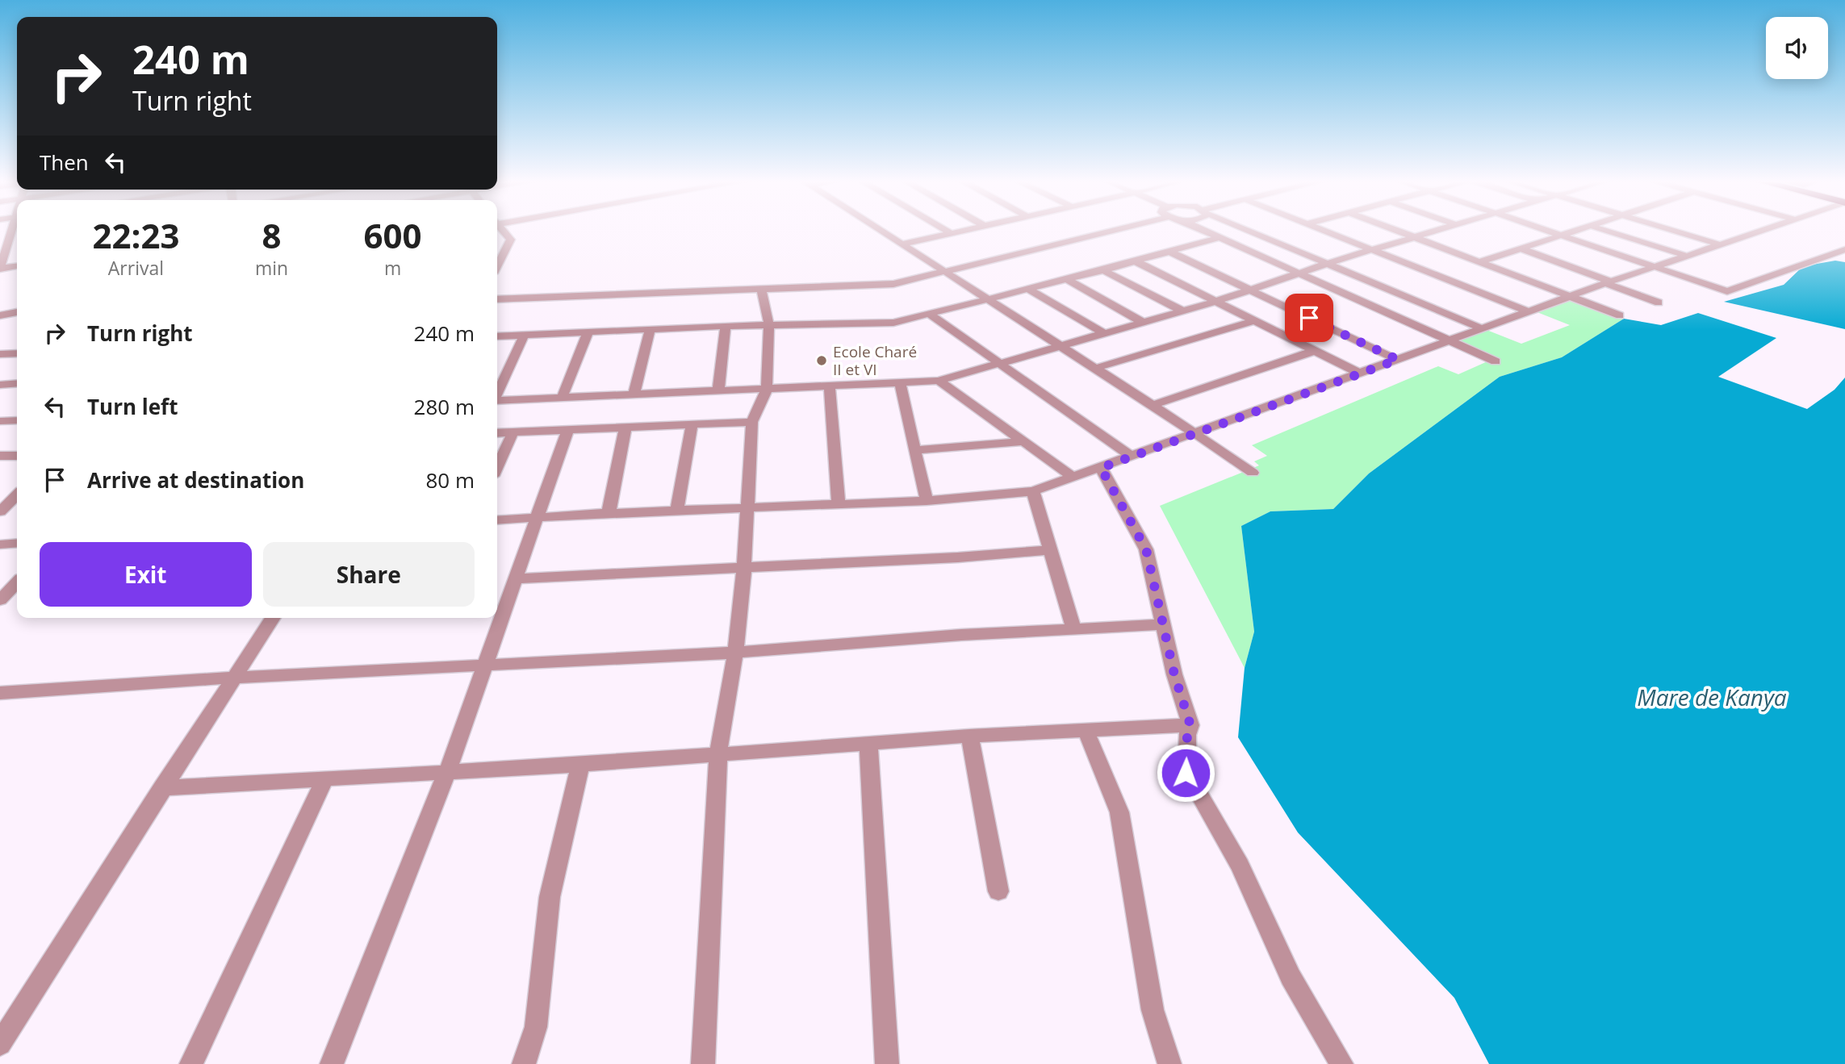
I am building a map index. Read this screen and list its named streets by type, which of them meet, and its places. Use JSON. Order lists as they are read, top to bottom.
{
  "water": ["Mare de Kanya"],
  "places": ["Ecole Charé II et VI"],
  "page": {
    "turn": ["240 m", "Turn right"],
    "then": "Then",
    "eta": [
      "22:23",
      "Arrival",
      "8",
      "min",
      "600",
      "m"
    ],
    "list": [
      {
        "name": "Turn right",
        "value": "240 m"
      },
      {
        "name": "Turn left",
        "value": "280 m"
      },
      {
        "name": "Arrive at destination",
        "value": "80 m"
      }
    ],
    "buttons": ["Exit", "Share"]
  }
}
